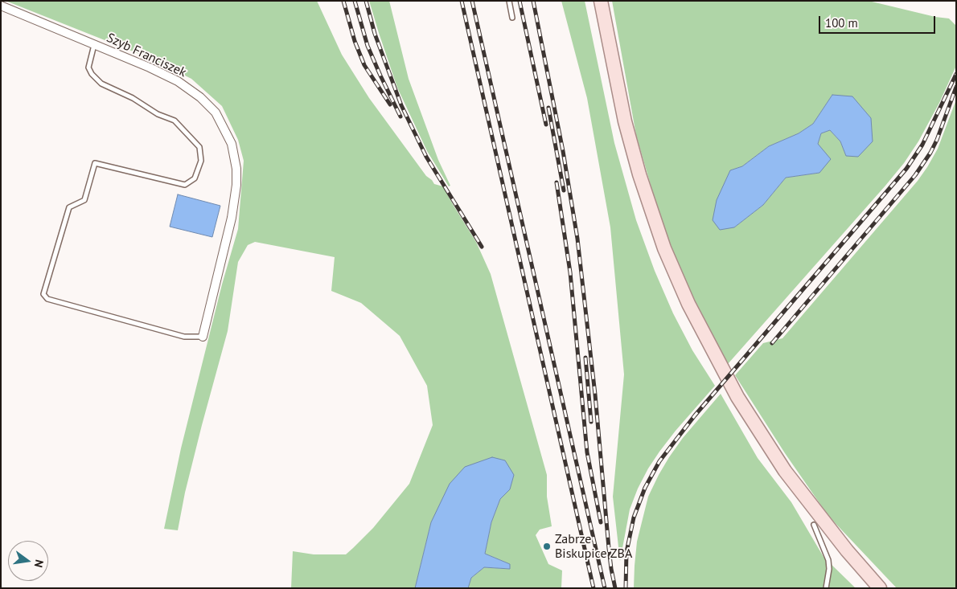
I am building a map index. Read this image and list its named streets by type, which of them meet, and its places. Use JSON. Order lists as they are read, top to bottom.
{
  "streets": {
    "street": ["Szyb Franciszek"]
  },
  "places": ["Zabrze Biskupice ZBA"],
  "scale_bar": "100 m",
  "north": "right"
}
